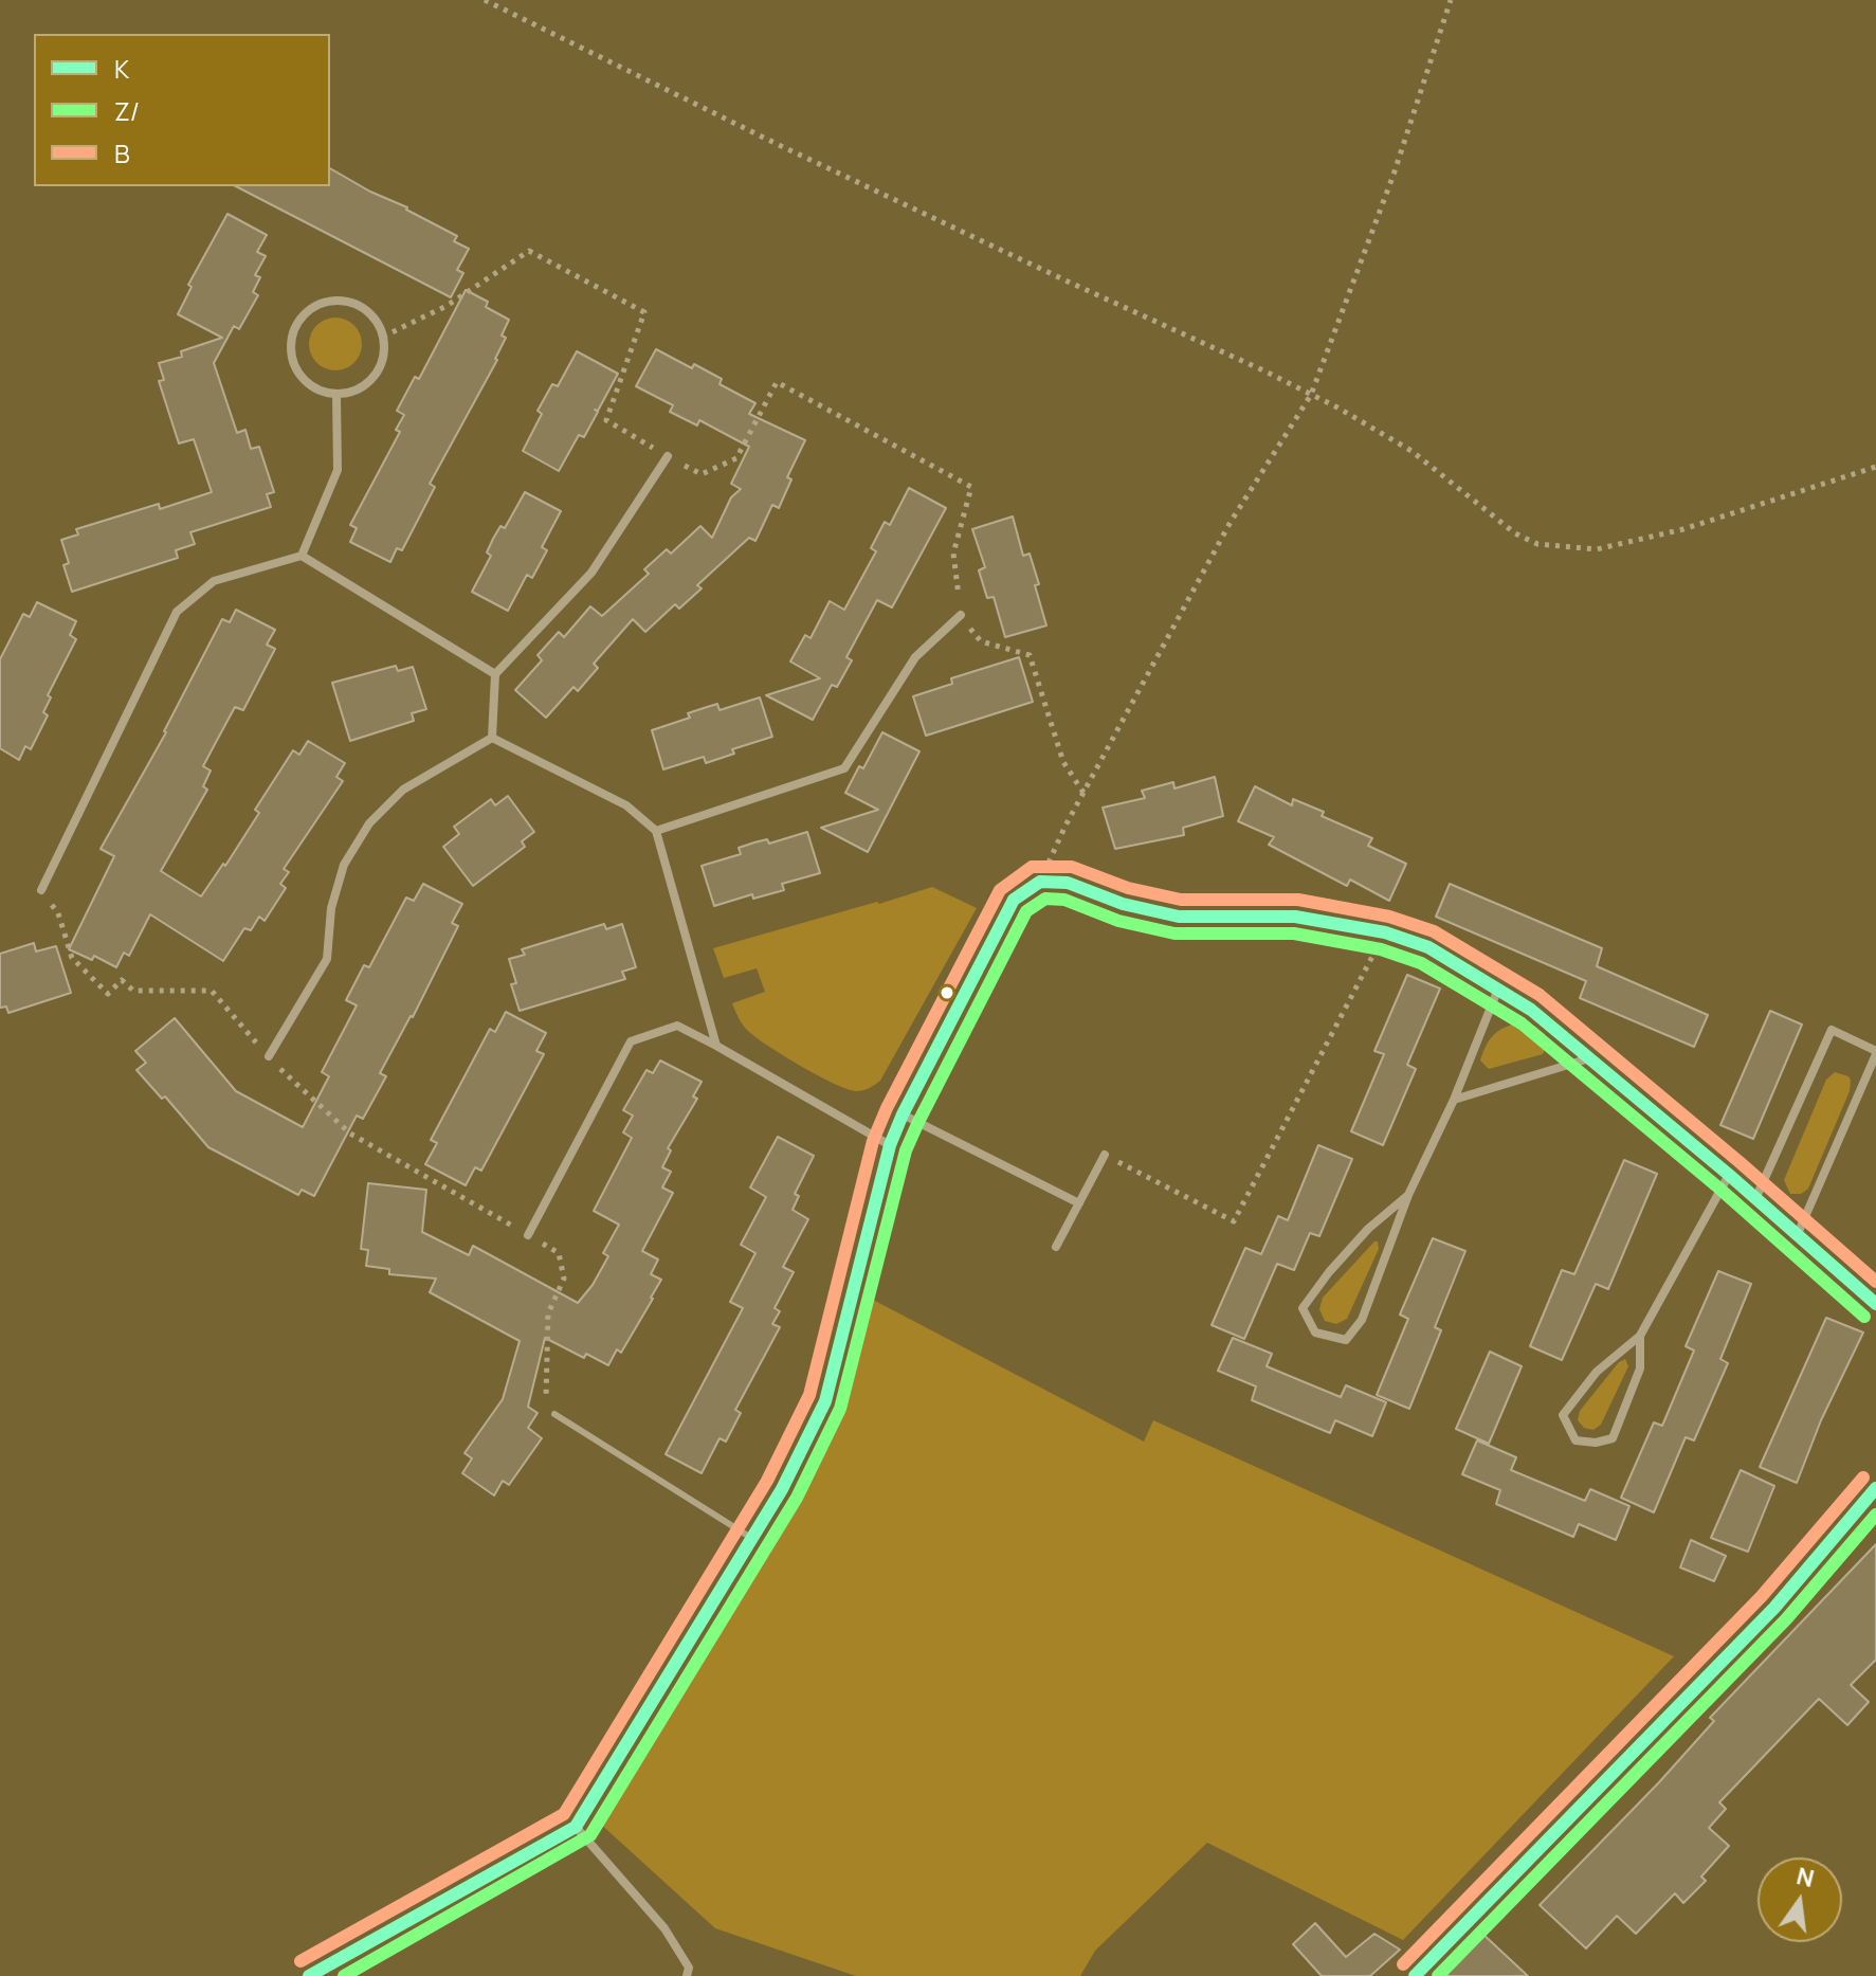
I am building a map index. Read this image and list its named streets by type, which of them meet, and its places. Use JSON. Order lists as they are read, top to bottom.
{
  "lines": ["transit line B", "transit line K", "transit line Z/"],
  "legend": ["K", "Z/", "B"],
  "north": "top"
}
